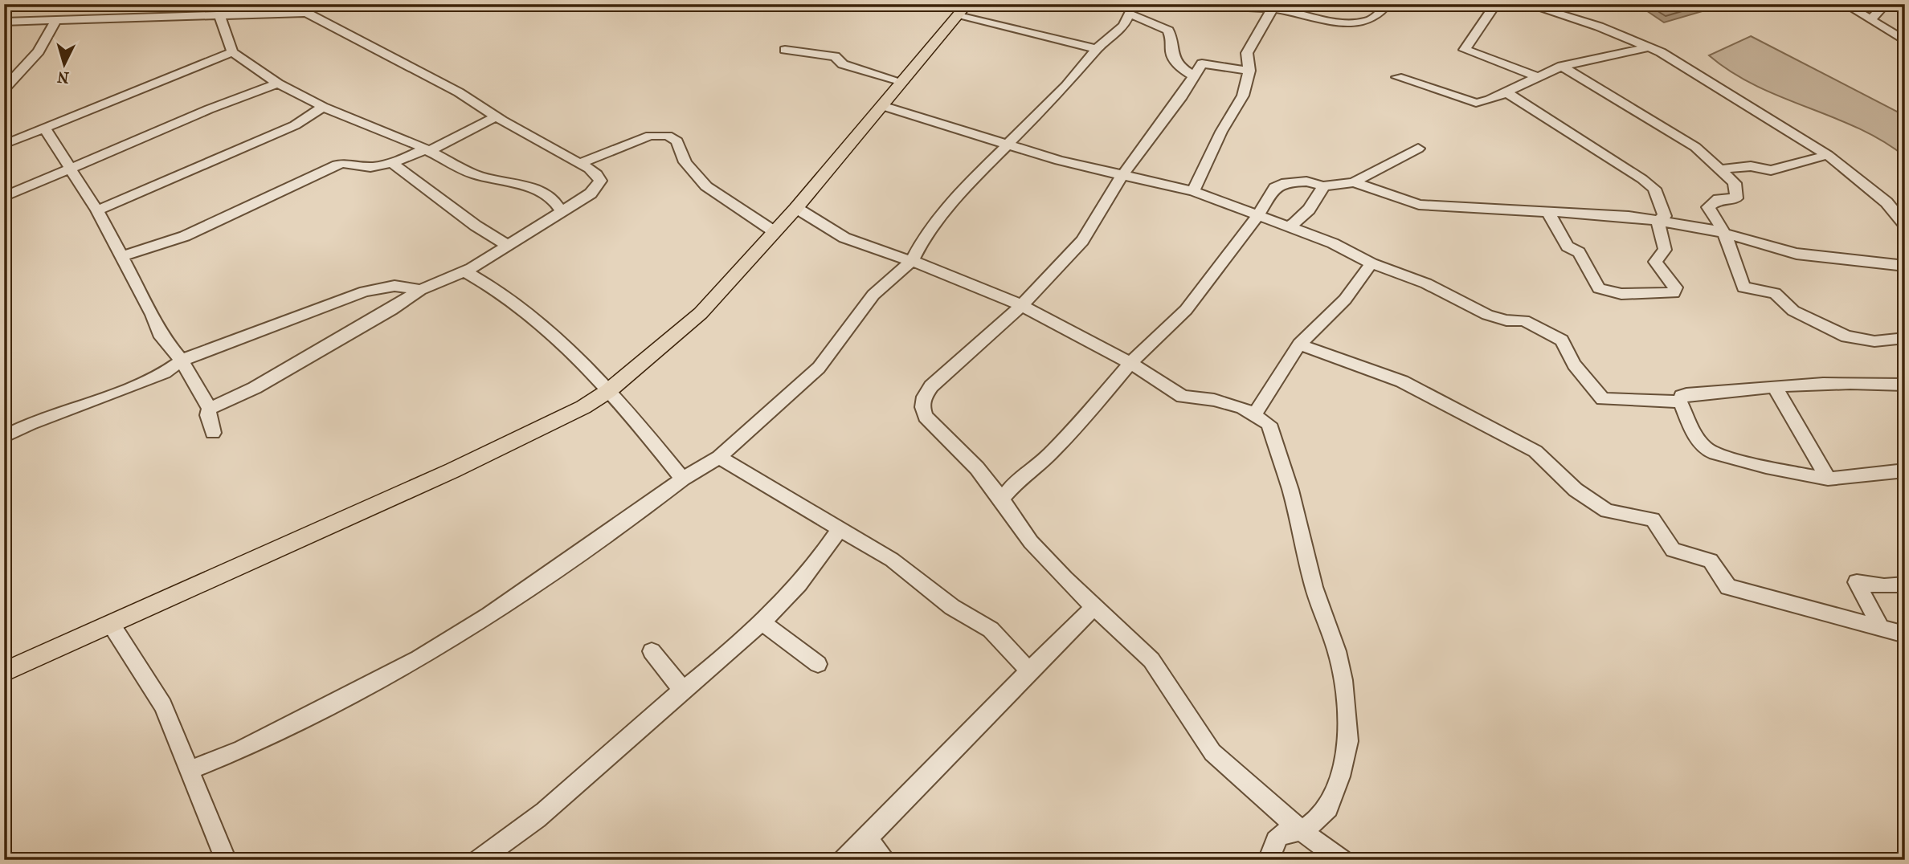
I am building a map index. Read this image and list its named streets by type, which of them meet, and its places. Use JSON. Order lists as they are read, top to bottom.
{
  "north": "bottom"
}
